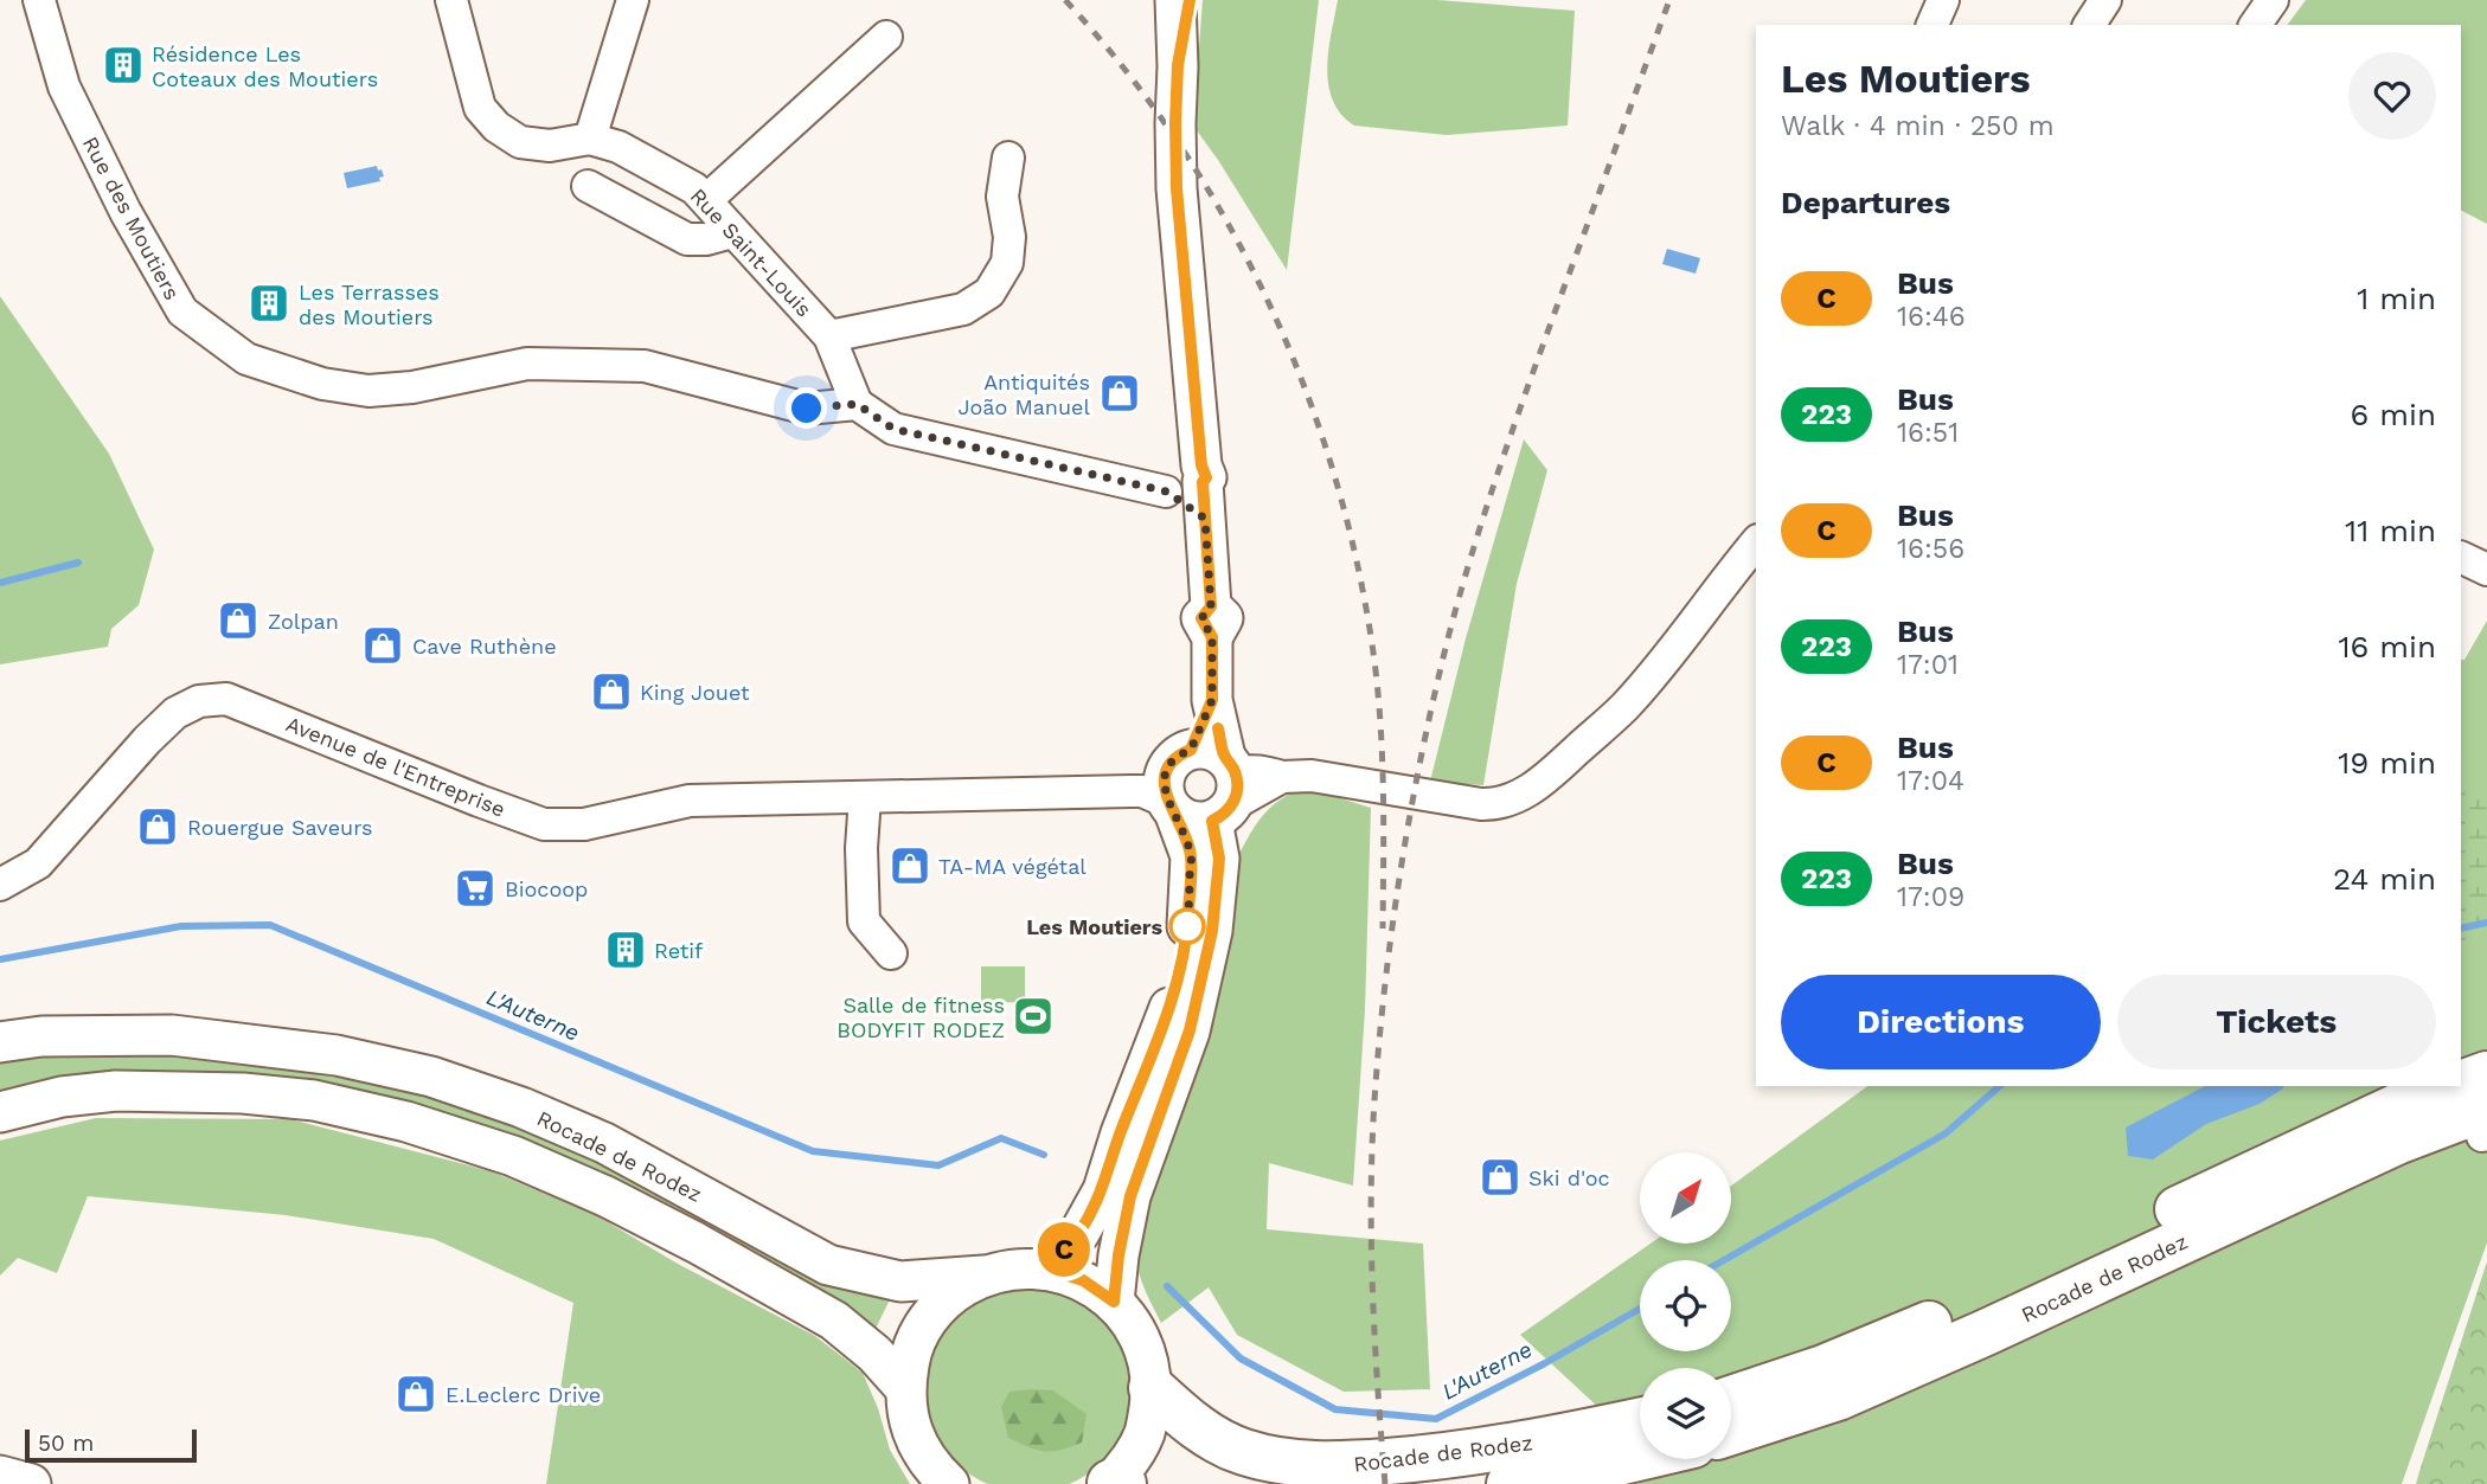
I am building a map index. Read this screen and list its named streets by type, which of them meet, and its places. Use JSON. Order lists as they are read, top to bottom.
{
  "streets": {
    "highway": ["Rocade de Rodez"],
    "street": ["Rue des Moutiers", "Rue Saint-Louis", "Avenue de l'Entreprise"]
  },
  "crossings": [
    ["Rue des Moutiers", "Rue Saint-Louis"]
  ],
  "water": ["L'Auterne"],
  "places": {
    "building": ["Résidence Les Coteaux des Moutiers", "Les Terrasses des Moutiers", "Retif"],
    "shop": [
      "Antiquités João Manuel",
      "Zolpan",
      "Cave Ruthène",
      "King Jouet",
      "Rouergue Saveurs",
      "TA-MA végétal",
      "Ski d'oc",
      "E.Leclerc Drive"
    ],
    "supermarket": ["Biocoop"],
    "other": ["Les Moutiers"],
    "sports": ["Salle de fitness BODYFIT RODEZ"]
  },
  "lines": ["bus line C"],
  "scale_bar": "50 m",
  "north": "top right",
  "page": {
    "on_map": "C",
    "heading": [
      ["Les Moutiers", "Walk · 4 min · 250 m"],
      "Departures"
    ],
    "list": [
      {
        "mark": "C",
        "name": "Bus",
        "note": "16:46",
        "value": "1 min"
      },
      {
        "mark": "223",
        "name": "Bus",
        "note": "16:51",
        "value": "6 min"
      },
      {
        "mark": "C",
        "name": "Bus",
        "note": "16:56",
        "value": "11 min"
      },
      {
        "mark": "223",
        "name": "Bus",
        "note": "17:01",
        "value": "16 min"
      },
      {
        "mark": "C",
        "name": "Bus",
        "note": "17:04",
        "value": "19 min"
      },
      {
        "mark": "223",
        "name": "Bus",
        "note": "17:09",
        "value": "24 min"
      }
    ],
    "buttons": ["Directions", "Tickets"],
    "scale": "50 m"
  }
}
